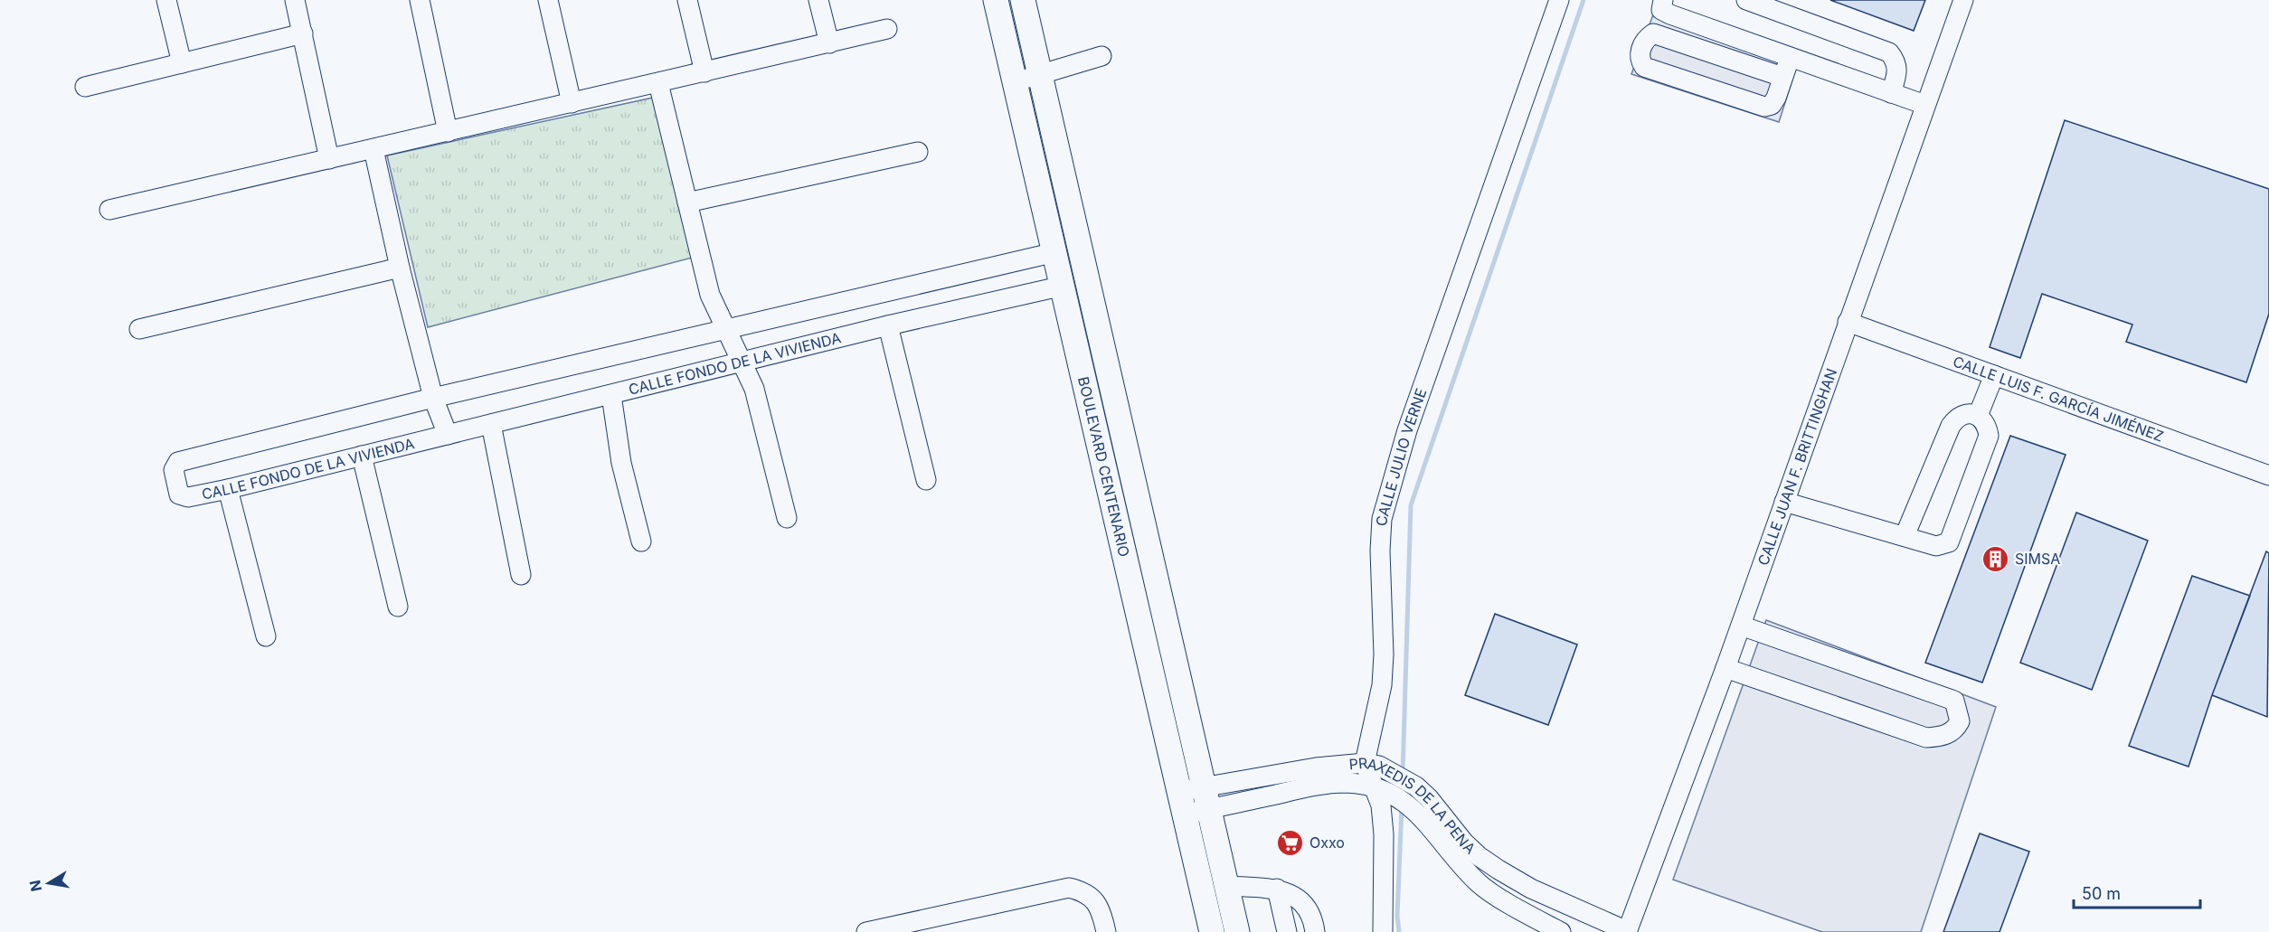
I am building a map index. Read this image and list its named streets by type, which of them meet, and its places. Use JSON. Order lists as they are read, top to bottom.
{
  "streets": {
    "main road": ["BOULEVARD CENTENARIO"],
    "street": [
      "CALLE FONDO DE LA VIVIENDA",
      "CALLE LUIS F. GARCÍA JIMÉNEZ",
      "CALLE JULIO VERNE",
      "CALLE JUAN F. BRITTINGHAN",
      "PRAXEDIS DE LA PENA"
    ]
  },
  "crossings": [
    ["CALLE FONDO DE LA VIVIENDA", "BOULEVARD CENTENARIO"],
    ["CALLE LUIS F. GARCÍA JIMÉNEZ", "CALLE JUAN F. BRITTINGHAN"],
    ["CALLE JULIO VERNE", "PRAXEDIS DE LA PENA"],
    ["BOULEVARD CENTENARIO", "PRAXEDIS DE LA PENA"],
    ["CALLE JUAN F. BRITTINGHAN", "PRAXEDIS DE LA PENA"]
  ],
  "places": {
    "building": ["SIMSA"],
    "supermarket": ["Oxxo"]
  },
  "scale_bar": "50 m",
  "north": "left"
}
